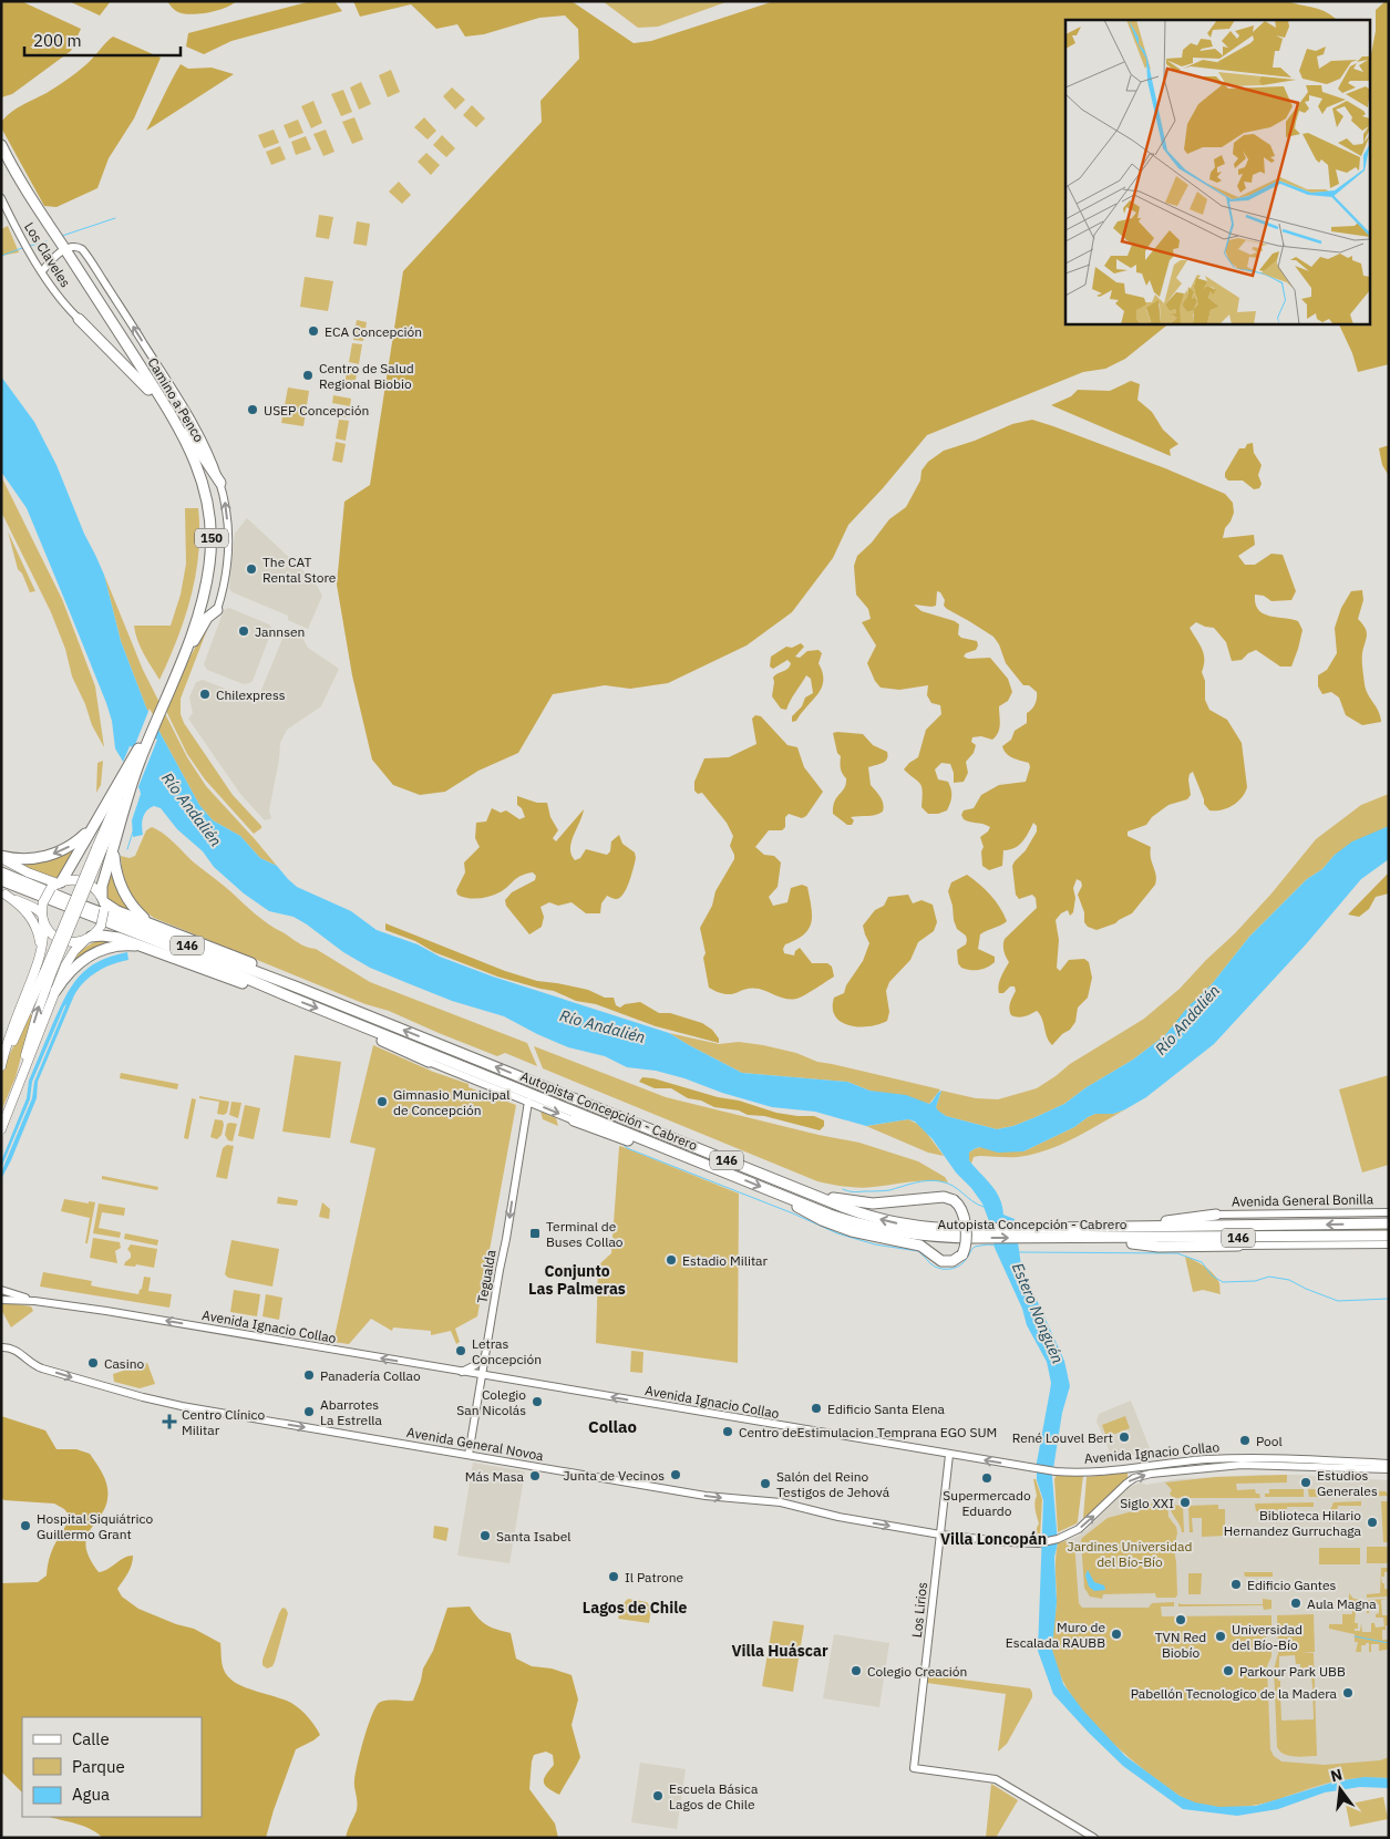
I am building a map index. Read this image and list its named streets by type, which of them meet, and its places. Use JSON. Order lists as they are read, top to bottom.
{
  "streets": {
    "highway": [
      "Camino a Penco",
      "150",
      "146",
      "Autopista Concepción - Cabrero"
    ],
    "main road": [
      "Los Claveles",
      "Avenida General Bonilla",
      "Tegualda",
      "Avenida Ignacio Collao",
      "Avenida General Novoa",
      "Los Lirios"
    ]
  },
  "crossings": [
    ["Tegualda", "Avenida Ignacio Collao"],
    ["Tegualda", "Avenida General Novoa"],
    ["Avenida Ignacio Collao", "Avenida General Novoa"],
    ["Avenida Ignacio Collao", "Los Lirios"],
    ["Avenida General Novoa", "Los Lirios"]
  ],
  "one_way": ["Tegualda", "Avenida Ignacio Collao", "Avenida General Novoa"],
  "districts": [
    "Conjunto Las Palmeras",
    "Collao",
    "Villa Loncopán",
    "Lagos de Chile",
    "Villa Huáscar"
  ],
  "water": ["Río Andalién", "Estero Nonguén"],
  "parks": ["Jardines Universidad del Bío-Bío"],
  "places": {
    "other": [
      "ECA Concepción",
      "Centro de Salud Regional Biobio",
      "USEP Concepción",
      "The CAT Rental Store",
      "Jannsen",
      "Chilexpress",
      "Gimnasio Municipal de Concepción",
      "Estadio Militar",
      "Letras Concepción",
      "Casino",
      "Panadería Collao",
      "Colegio San Nicolás",
      "Edificio Santa Elena",
      "Abarrotes La Estrella",
      "Centro deEstimulacion Temprana EGO SUM",
      "René Louvel Bert",
      "Pool",
      "Junta de Vecinos",
      "Más Masa",
      "Supermercado Eduardo",
      "Estudios Generales",
      "Salón del Reino Testigos de Jehová",
      "Siglo XXI",
      "Biblioteca Hilario Hernandez Gurruchaga",
      "Hospital Siquiátrico Guillermo Grant",
      "Santa Isabel",
      "Il Patrone",
      "Edificio Gantes",
      "Aula Magna",
      "TVN Red Biobío",
      "Muro de Escalada RAUBB",
      "Universidad del Bío-Bío",
      "Colegio Creación",
      "Parkour Park UBB",
      "Pabellón Tecnologico de la Madera",
      "Escuela Básica Lagos de Chile"
    ],
    "transit": ["Terminal de Buses Collao"],
    "health": ["Centro Clínico Militar"]
  },
  "legend": ["Calle", "Parque", "Agua"],
  "scale_bar": "200 m",
  "north": "top"
}
